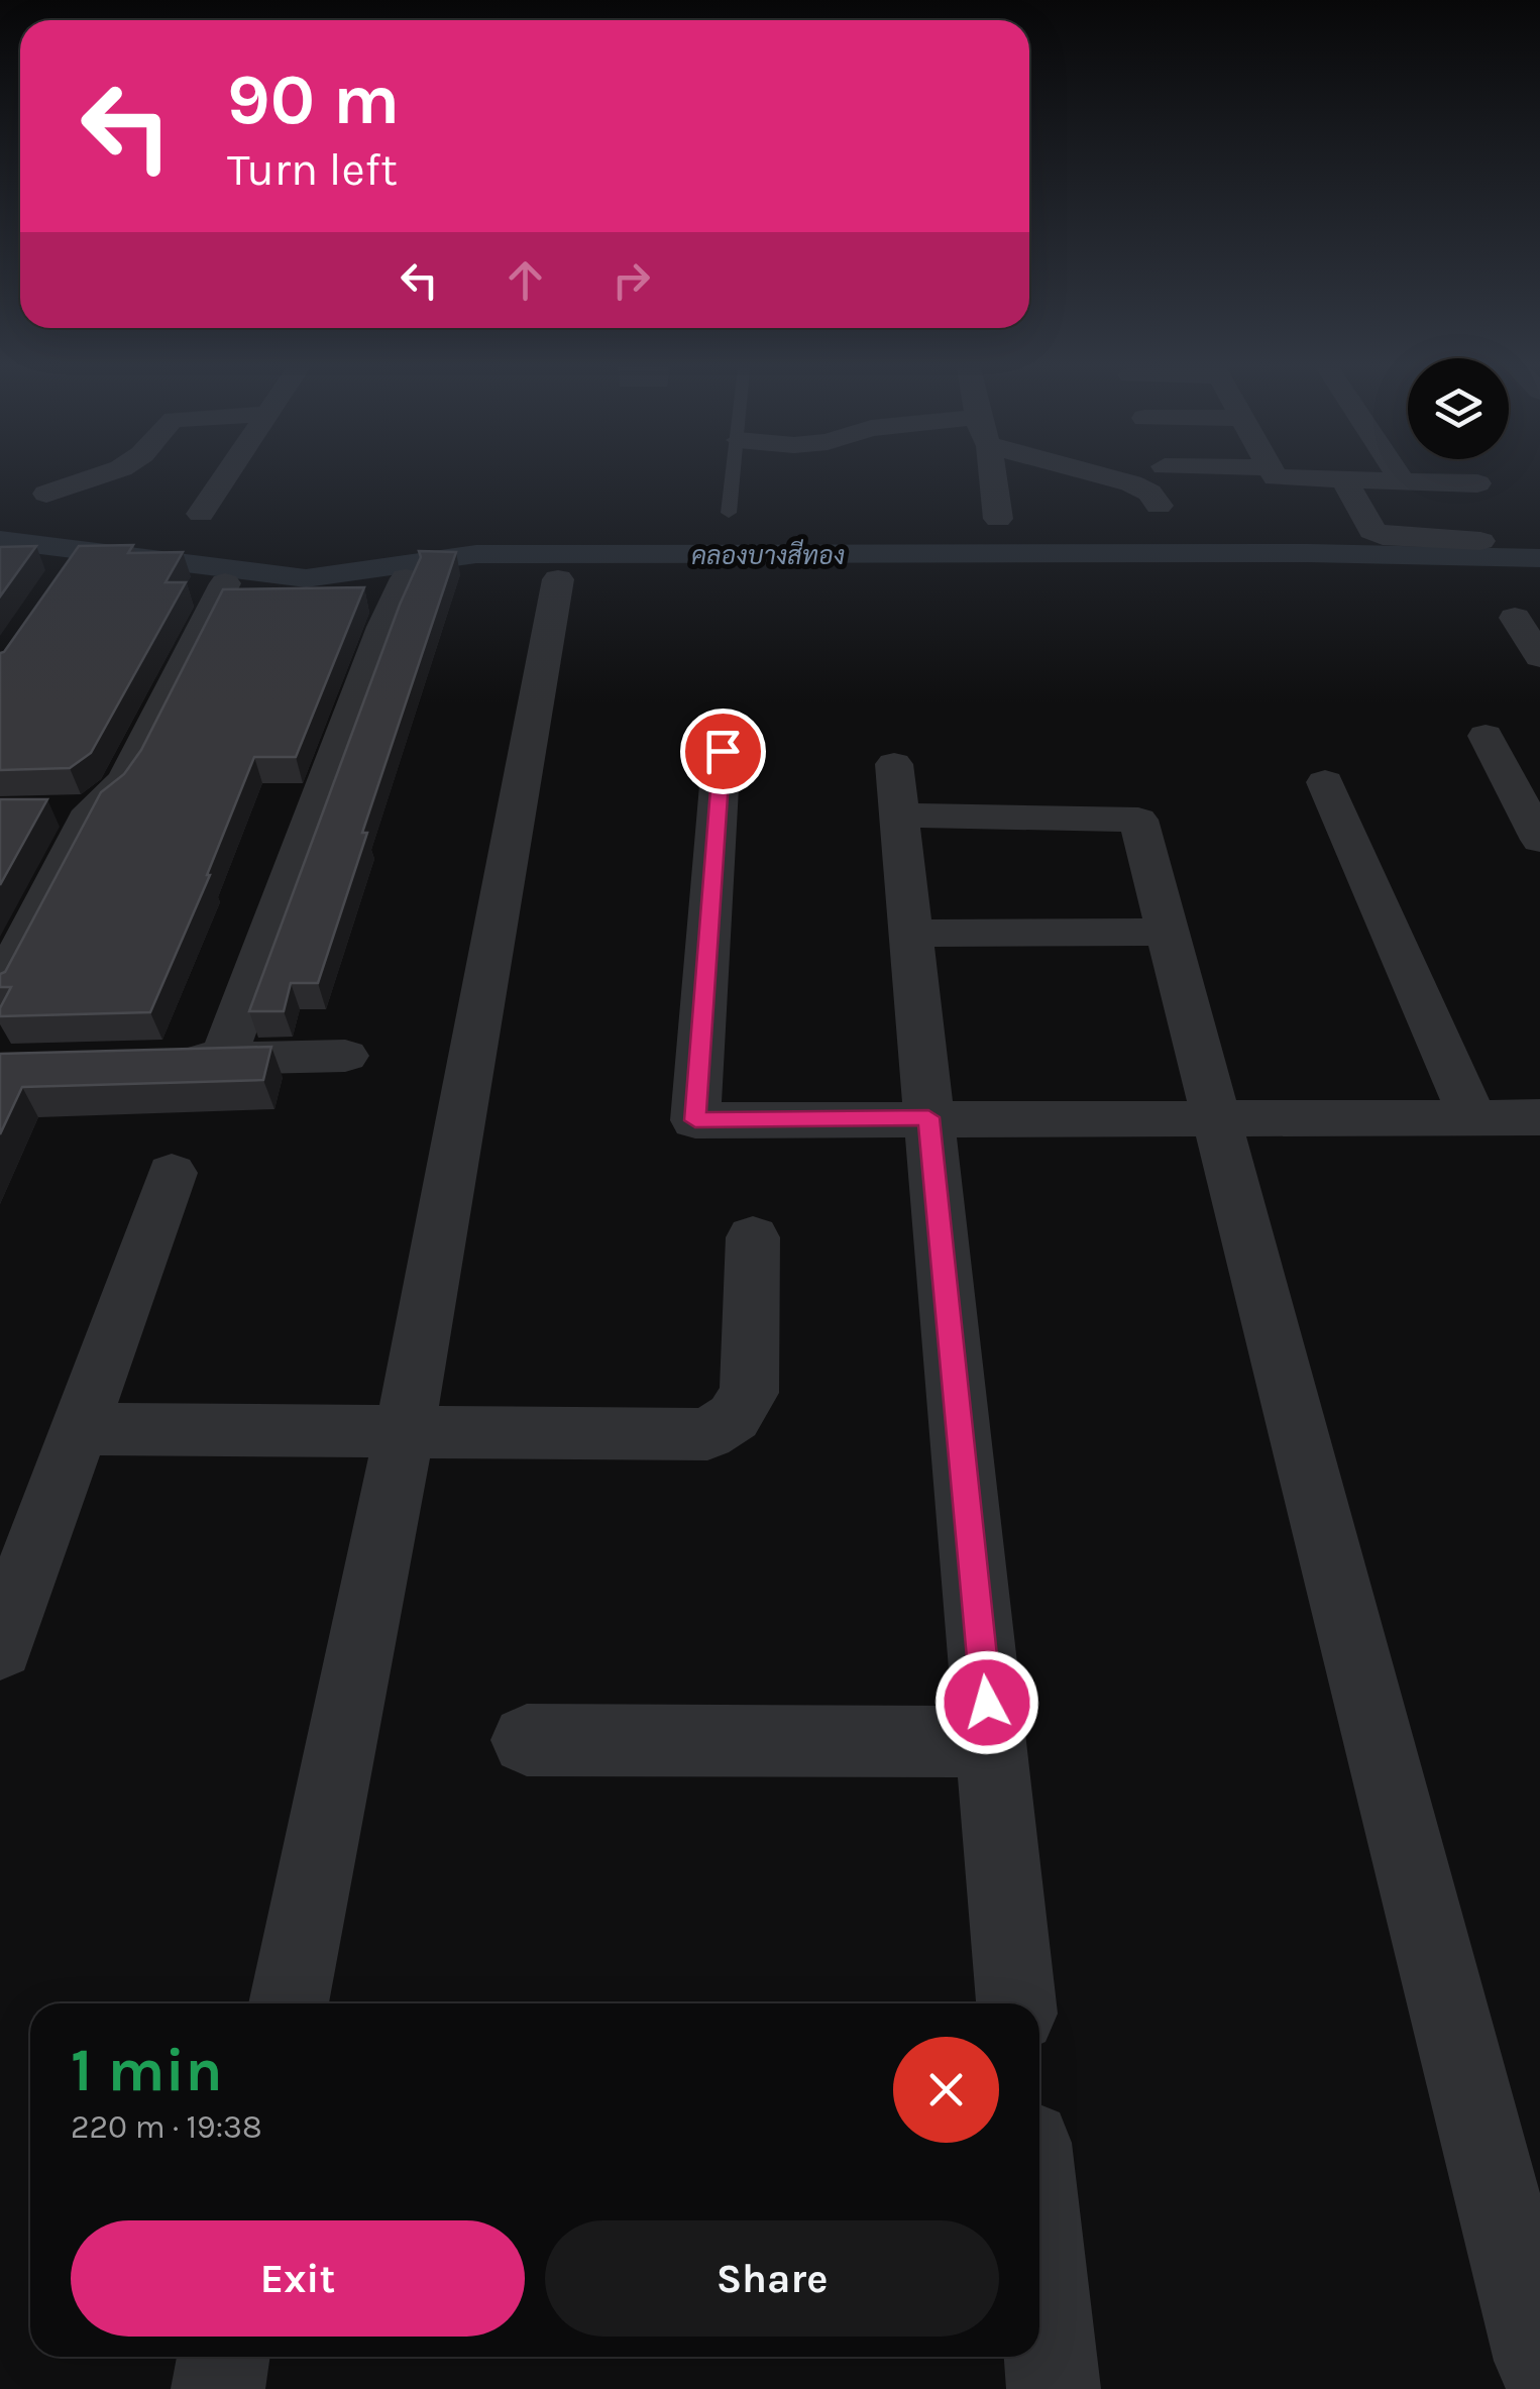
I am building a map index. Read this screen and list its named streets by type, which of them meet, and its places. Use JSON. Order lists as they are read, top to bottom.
{
  "water": ["คลองบางสีทอง"],
  "page": {
    "turn": ["90 m", "Turn left"],
    "heading": ["1 min", "220 m · 19:38"],
    "buttons": ["Exit", "Share"]
  }
}
